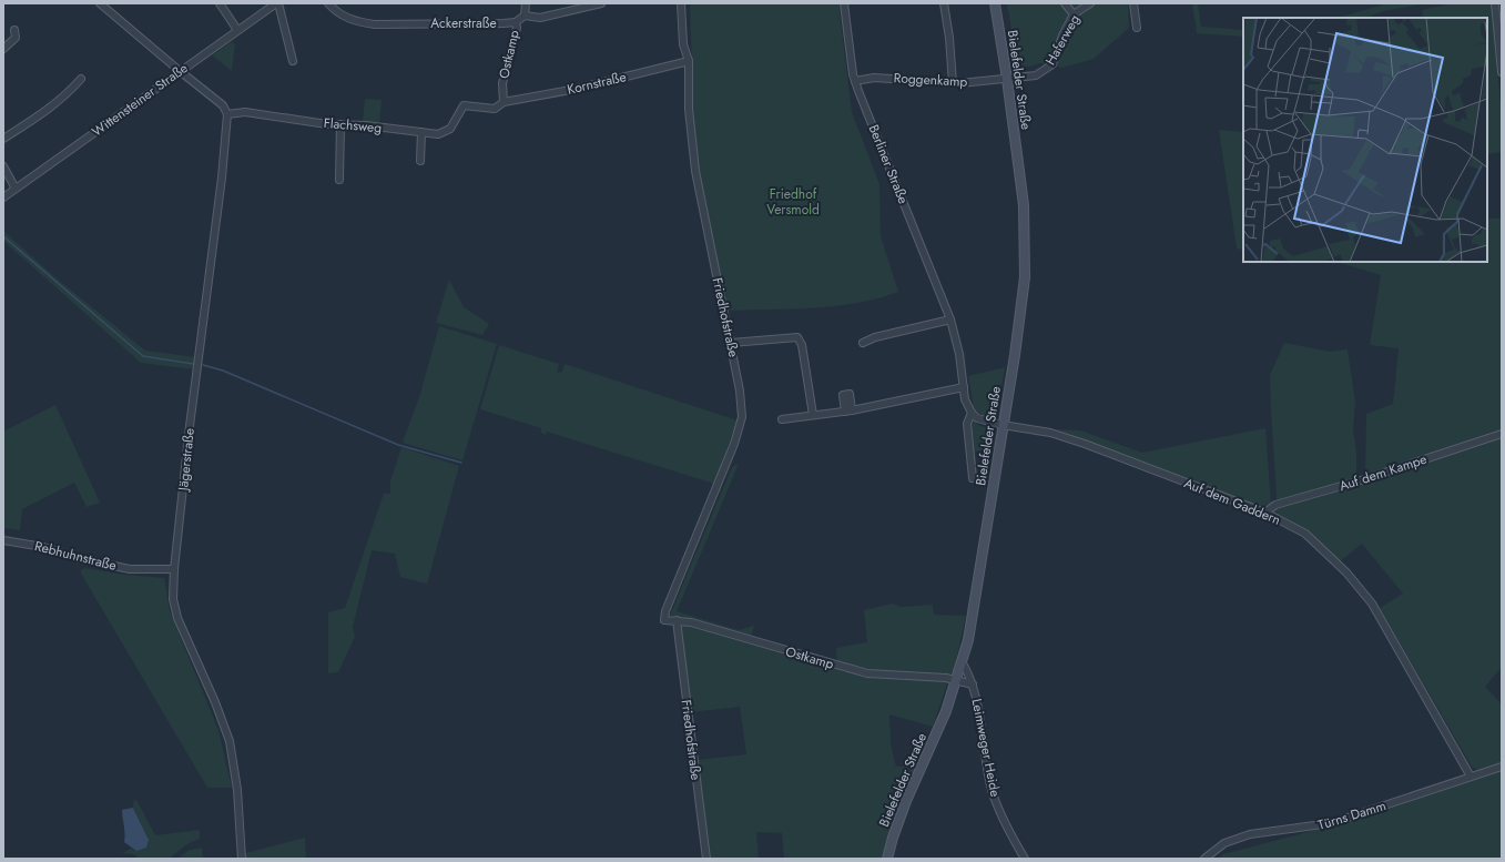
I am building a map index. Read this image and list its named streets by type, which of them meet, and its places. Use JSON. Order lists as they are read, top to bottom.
{
  "streets": {
    "main road": ["Bielefelder Straße"],
    "street": [
      "Ackerstraße",
      "Haferweg",
      "Ostkamp",
      "Roggenkamp",
      "Kornstraße",
      "Wittensteiner Straße",
      "Flachsweg",
      "Berliner Straße",
      "Friedhofstraße",
      "Jägerstraße",
      "Auf dem Kampe",
      "Auf dem Gaddern",
      "Rebhuhnstraße",
      "Leimweger Heide",
      "Türns Damm"
    ]
  },
  "crossings": [
    ["Ackerstraße", "Ostkamp"],
    ["Haferweg", "Roggenkamp"],
    ["Haferweg", "Bielefelder Straße"],
    ["Ostkamp", "Bielefelder Straße"],
    ["Ostkamp", "Kornstraße"],
    ["Ostkamp", "Flachsweg"],
    ["Ostkamp", "Friedhofstraße"],
    ["Ostkamp", "Leimweger Heide"],
    ["Roggenkamp", "Bielefelder Straße"],
    ["Roggenkamp", "Berliner Straße"],
    ["Bielefelder Straße", "Auf dem Gaddern"],
    ["Bielefelder Straße", "Leimweger Heide"],
    ["Kornstraße", "Flachsweg"],
    ["Kornstraße", "Friedhofstraße"],
    ["Flachsweg", "Jägerstraße"],
    ["Jägerstraße", "Rebhuhnstraße"],
    ["Auf dem Kampe", "Auf dem Gaddern"],
    ["Auf dem Gaddern", "Türns Damm"]
  ],
  "parks": ["Friedhof Versmold"]
}
